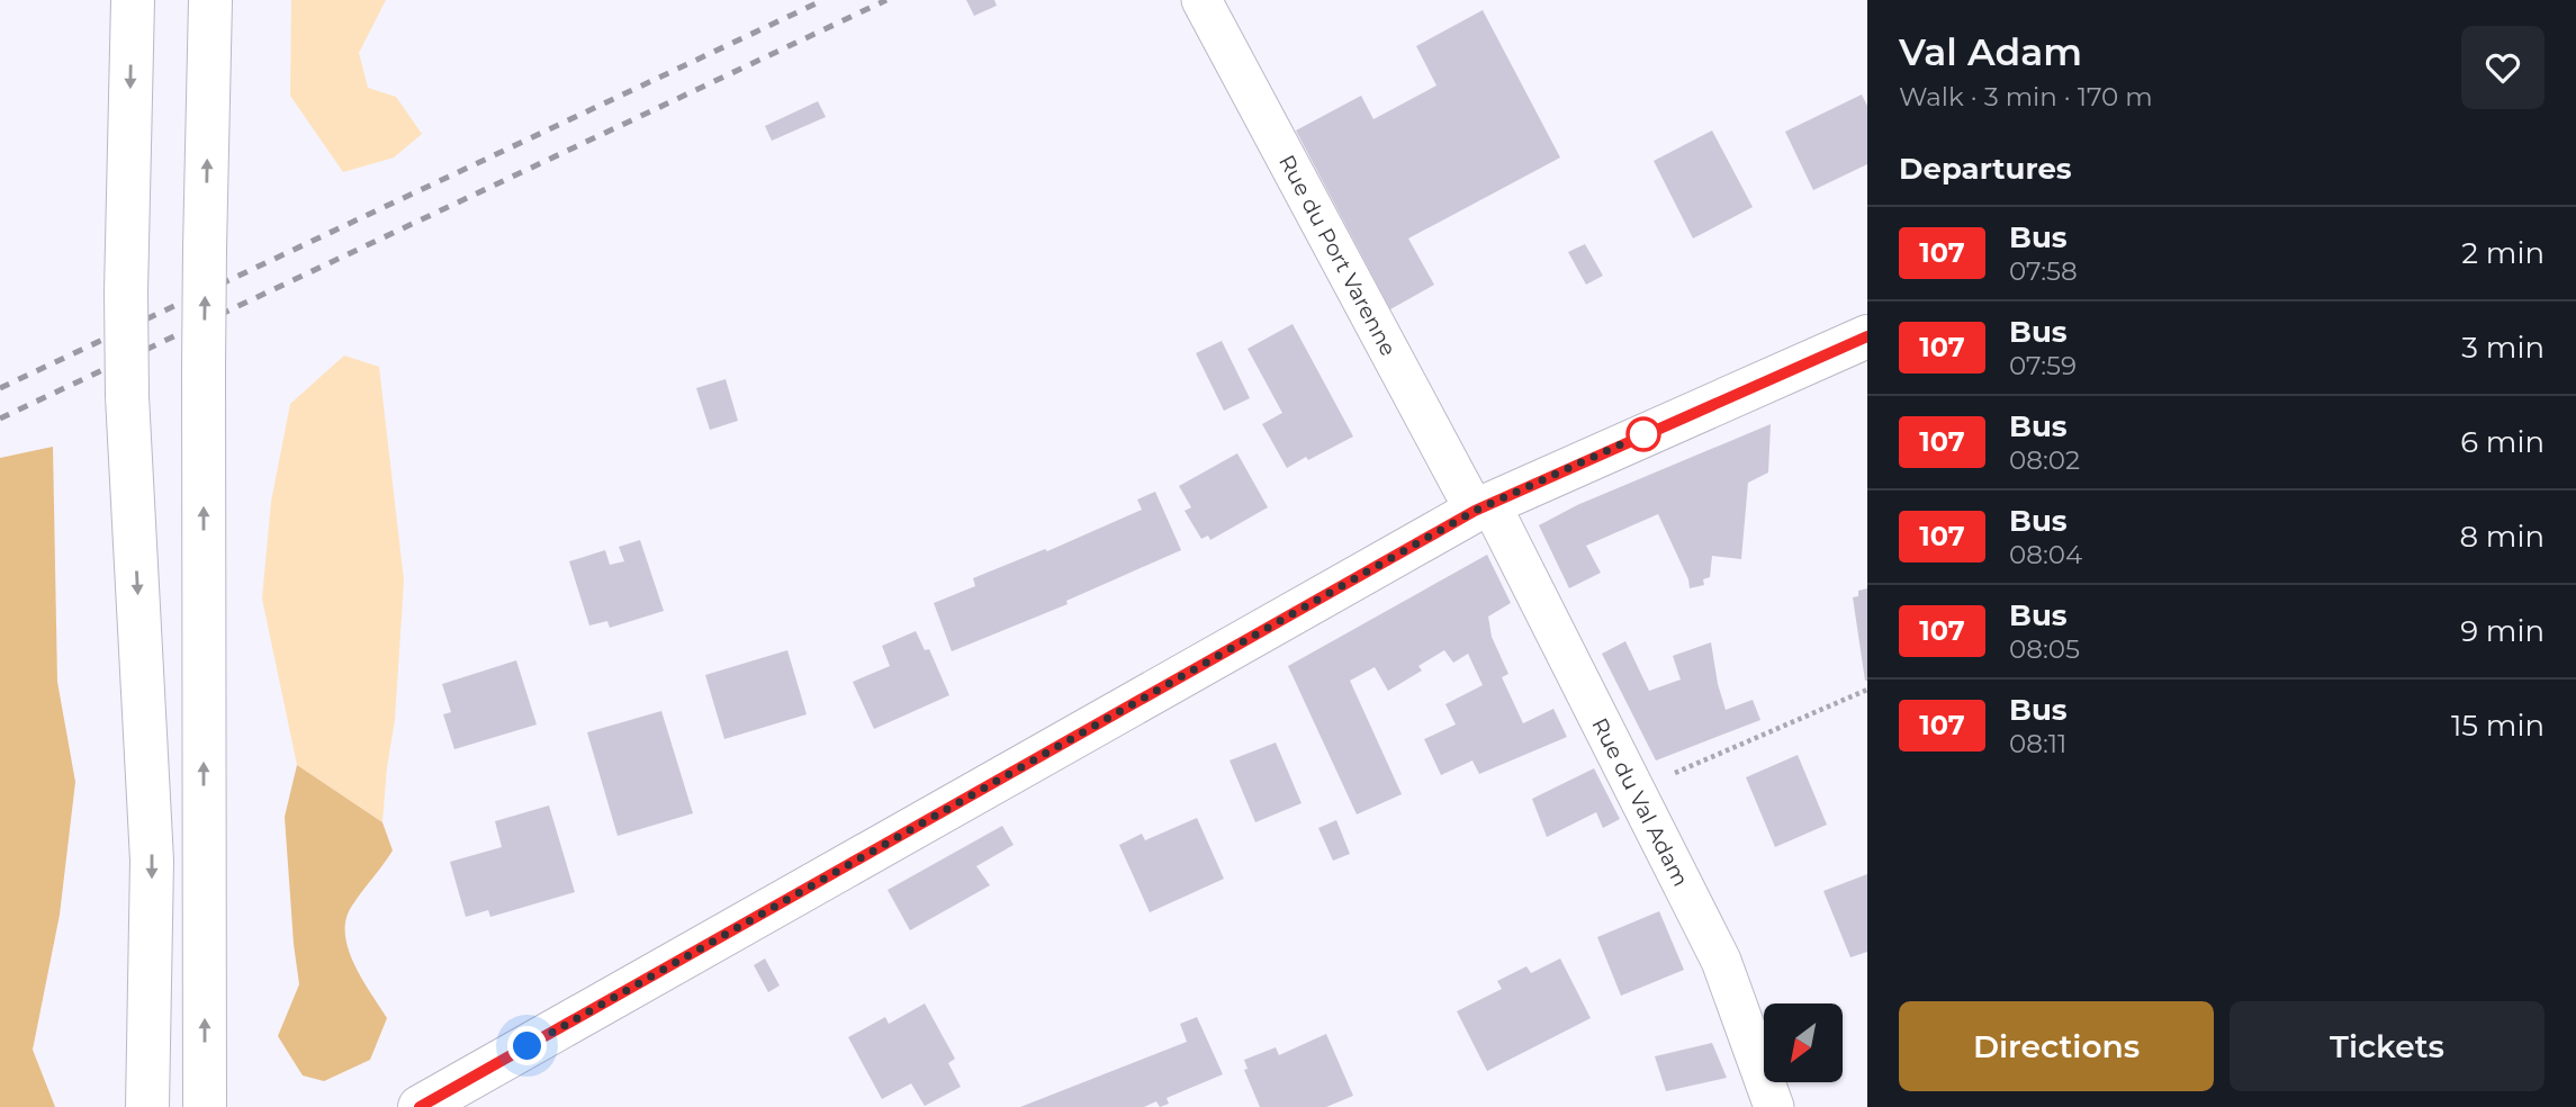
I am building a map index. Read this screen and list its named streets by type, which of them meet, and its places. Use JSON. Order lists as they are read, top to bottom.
{
  "streets": {
    "street": ["Rue du Port Varenne", "Rue du Val Adam"]
  },
  "crossings": [
    ["Rue du Port Varenne", "Rue du Val Adam"]
  ],
  "lines": ["bus line 107"],
  "north": "bottom left",
  "page": {
    "heading": [
      ["Val Adam", "Walk · 3 min · 170 m"],
      "Departures"
    ],
    "list": [
      {
        "mark": "107",
        "name": "Bus",
        "note": "07:58",
        "value": "2 min"
      },
      {
        "mark": "107",
        "name": "Bus",
        "note": "07:59",
        "value": "3 min"
      },
      {
        "mark": "107",
        "name": "Bus",
        "note": "08:02",
        "value": "6 min"
      },
      {
        "mark": "107",
        "name": "Bus",
        "note": "08:04",
        "value": "8 min"
      },
      {
        "mark": "107",
        "name": "Bus",
        "note": "08:05",
        "value": "9 min"
      },
      {
        "mark": "107",
        "name": "Bus",
        "note": "08:11",
        "value": "15 min"
      }
    ],
    "buttons": ["Directions", "Tickets"]
  }
}
